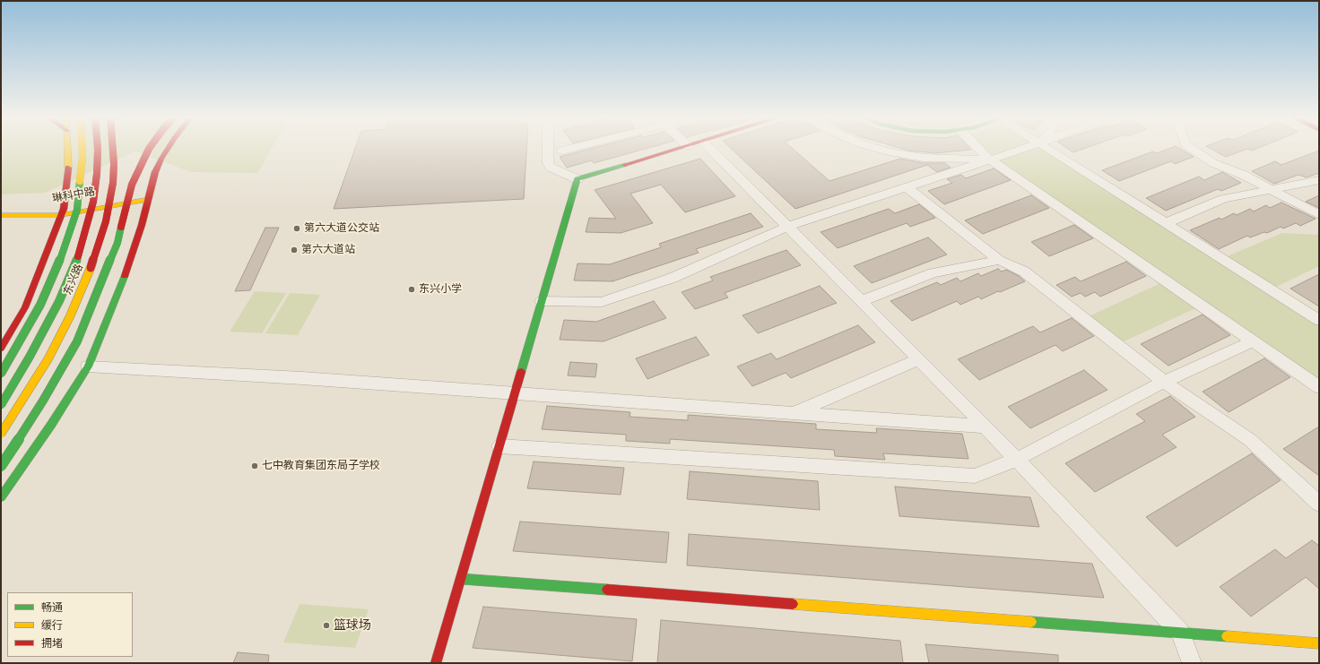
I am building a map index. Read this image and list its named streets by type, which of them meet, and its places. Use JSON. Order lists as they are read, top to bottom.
{
  "streets": {
    "main road": ["琳科中路", "东兴路"]
  },
  "places": [
    "第六大道公交站",
    "第六大道站",
    "东兴小学",
    "七中教育集团东局子学校",
    "篮球场"
  ],
  "legend": ["畅通", "缓行", "拥堵"]
}
